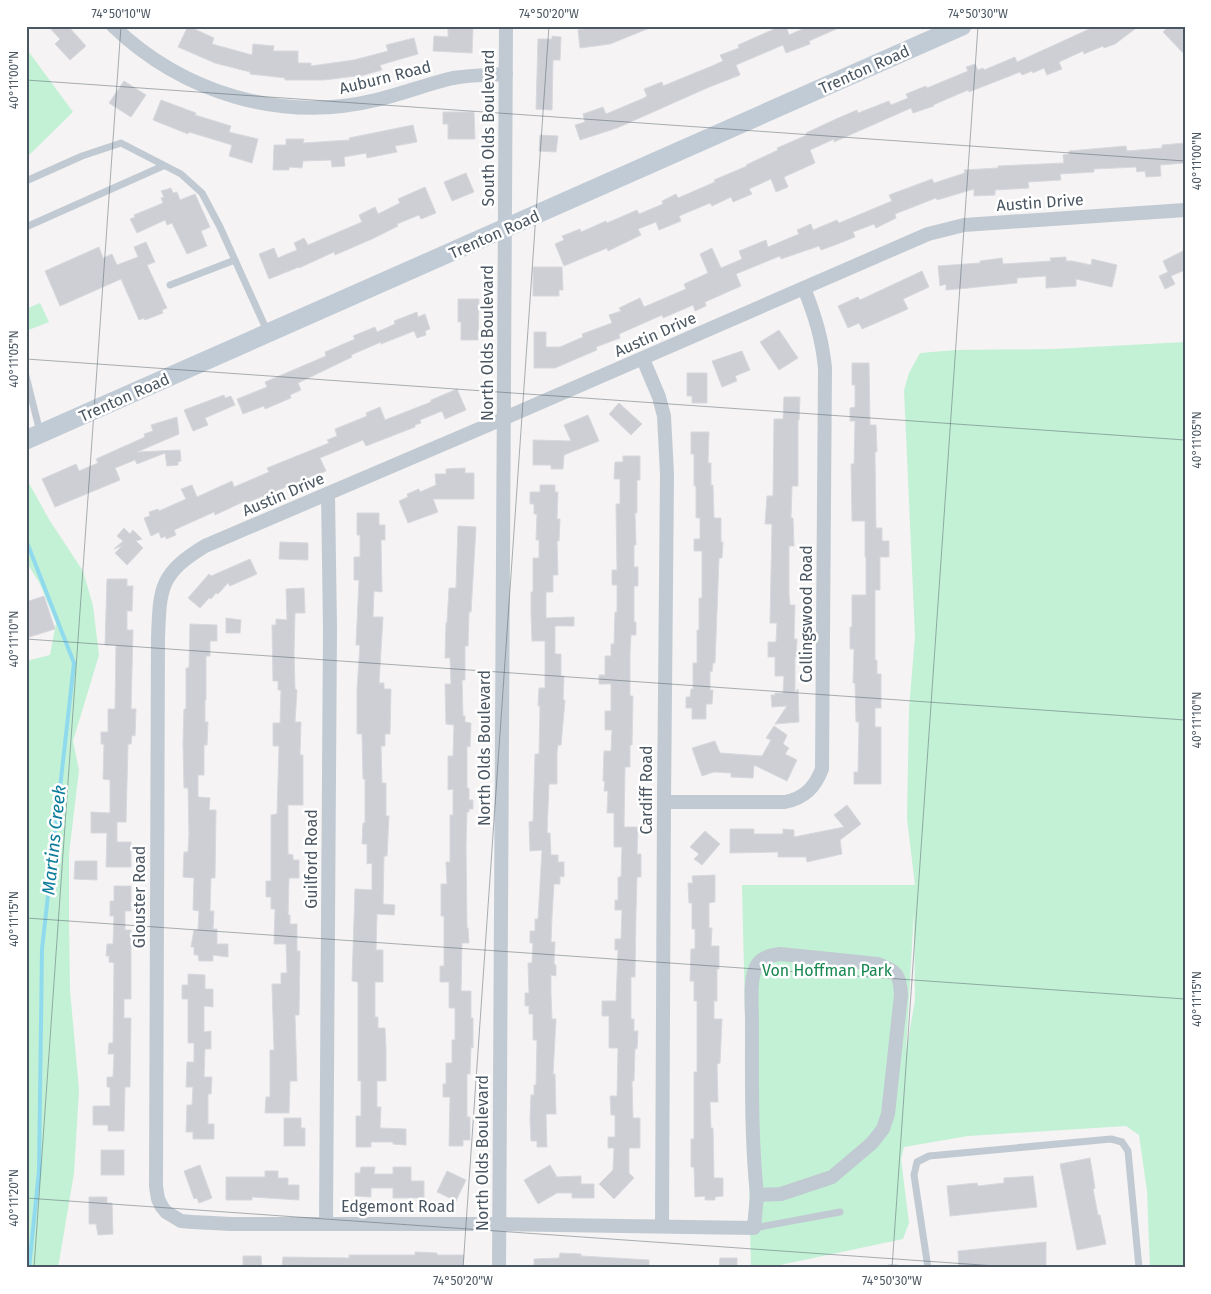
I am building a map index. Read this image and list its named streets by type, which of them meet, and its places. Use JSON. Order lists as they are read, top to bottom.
{
  "streets": {
    "main road": ["Trenton Road"],
    "street": [
      "Auburn Road",
      "South Olds Boulevard",
      "Austin Drive",
      "North Olds Boulevard",
      "Collingswood Road",
      "Cardiff Road",
      "Guilford Road",
      "Glouster Road",
      "Edgemont Road"
    ]
  },
  "crossings": [
    ["Trenton Road", "South Olds Boulevard"],
    ["Trenton Road", "North Olds Boulevard"],
    ["Auburn Road", "South Olds Boulevard"],
    ["South Olds Boulevard", "North Olds Boulevard"],
    ["Austin Drive", "North Olds Boulevard"],
    ["Austin Drive", "Collingswood Road"],
    ["Austin Drive", "Cardiff Road"],
    ["Austin Drive", "Guilford Road"],
    ["Austin Drive", "Glouster Road"],
    ["North Olds Boulevard", "Edgemont Road"],
    ["Collingswood Road", "Cardiff Road"],
    ["Cardiff Road", "Edgemont Road"],
    ["Guilford Road", "Edgemont Road"],
    ["Glouster Road", "Edgemont Road"]
  ],
  "water": ["Martins Creek"],
  "parks": ["Von Hoffman Park"],
  "coordinates": [
    "74°50'10\"W",
    "74°50'20\"W",
    "74°50'30\"W",
    "40°11'00\"N",
    "40°11'05\"N",
    "40°11'10\"N",
    "40°11'15\"N",
    "40°11'20\"N"
  ]
}
